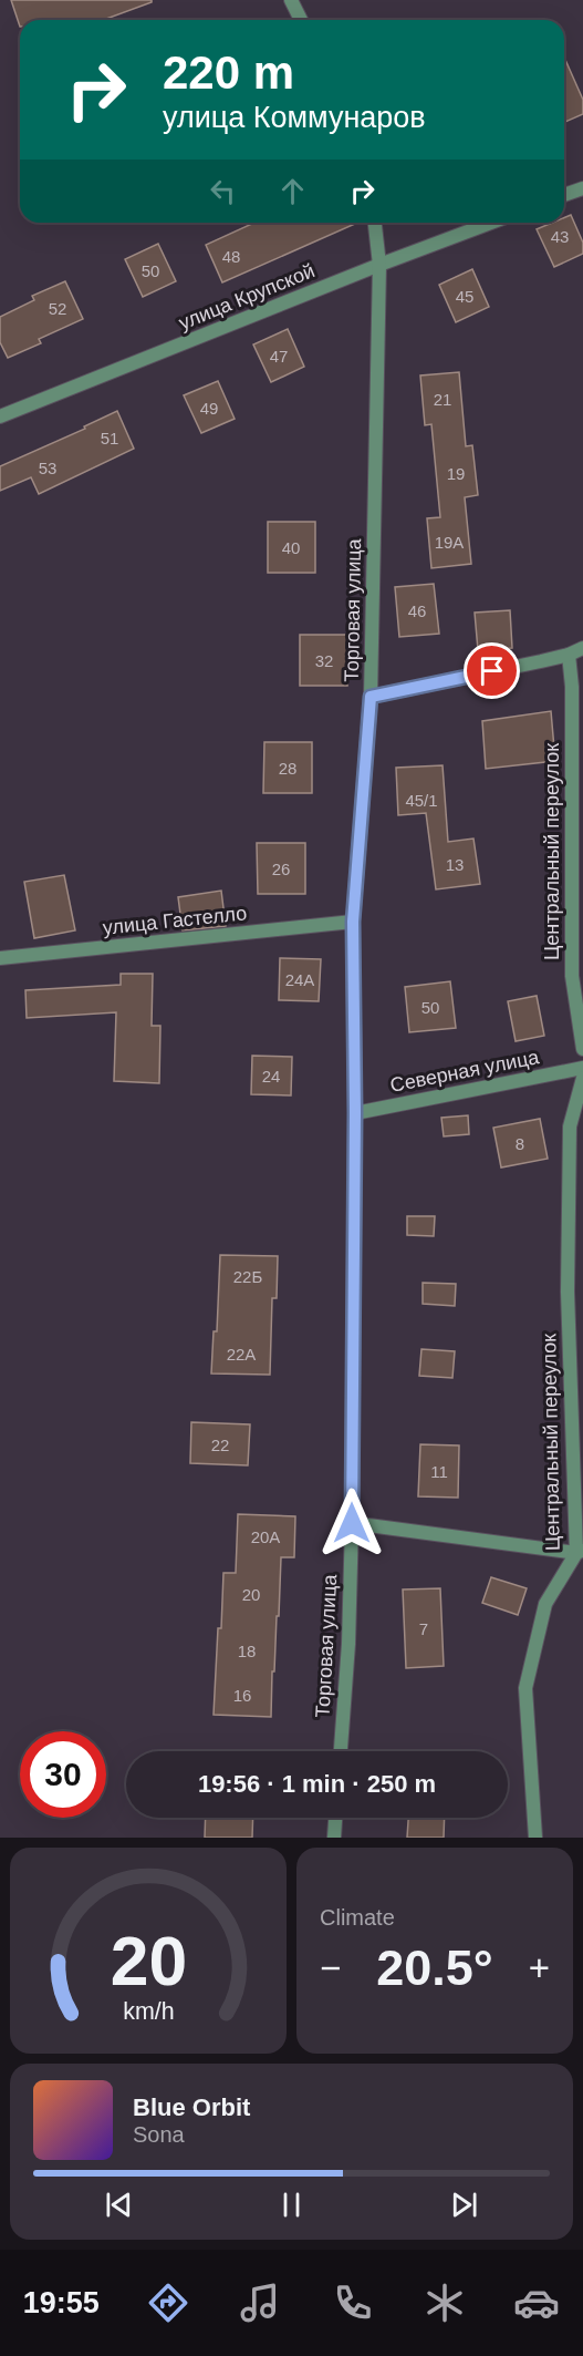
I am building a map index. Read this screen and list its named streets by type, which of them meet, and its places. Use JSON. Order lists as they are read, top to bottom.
{
  "streets": {
    "street": [
      "улица Крупской",
      "Торговая улица",
      "Центральный переулок",
      "улица Гастелло",
      "Северная улица"
    ]
  },
  "crossings": [
    ["улица Крупской", "Торговая улица"],
    ["Торговая улица", "улица Гастелло"],
    ["Торговая улица", "Северная улица"]
  ],
  "house_numbers": [
    "43",
    "48",
    "50",
    "45",
    "52",
    "47",
    "21",
    "49",
    "51",
    "53",
    "19",
    "19А",
    "40",
    "46",
    "32",
    "28",
    "45/1",
    "13",
    "26",
    "24А",
    "50",
    "24",
    "8",
    "22Б",
    "22А",
    "22",
    "11",
    "20А",
    "20",
    "7",
    "18",
    "16"
  ],
  "page": {
    "turn": ["220 m", "улица Коммунаров"],
    "limit": "30",
    "trip": "19:56 · 1 min · 250 m",
    "tile": "Climate",
    "heat": ["−", "20.5°", "+"],
    "song": ["Blue Orbit", "Sona"],
    "tabs": "19:55",
    "gauge": ["20", "km/h"]
  }
}
